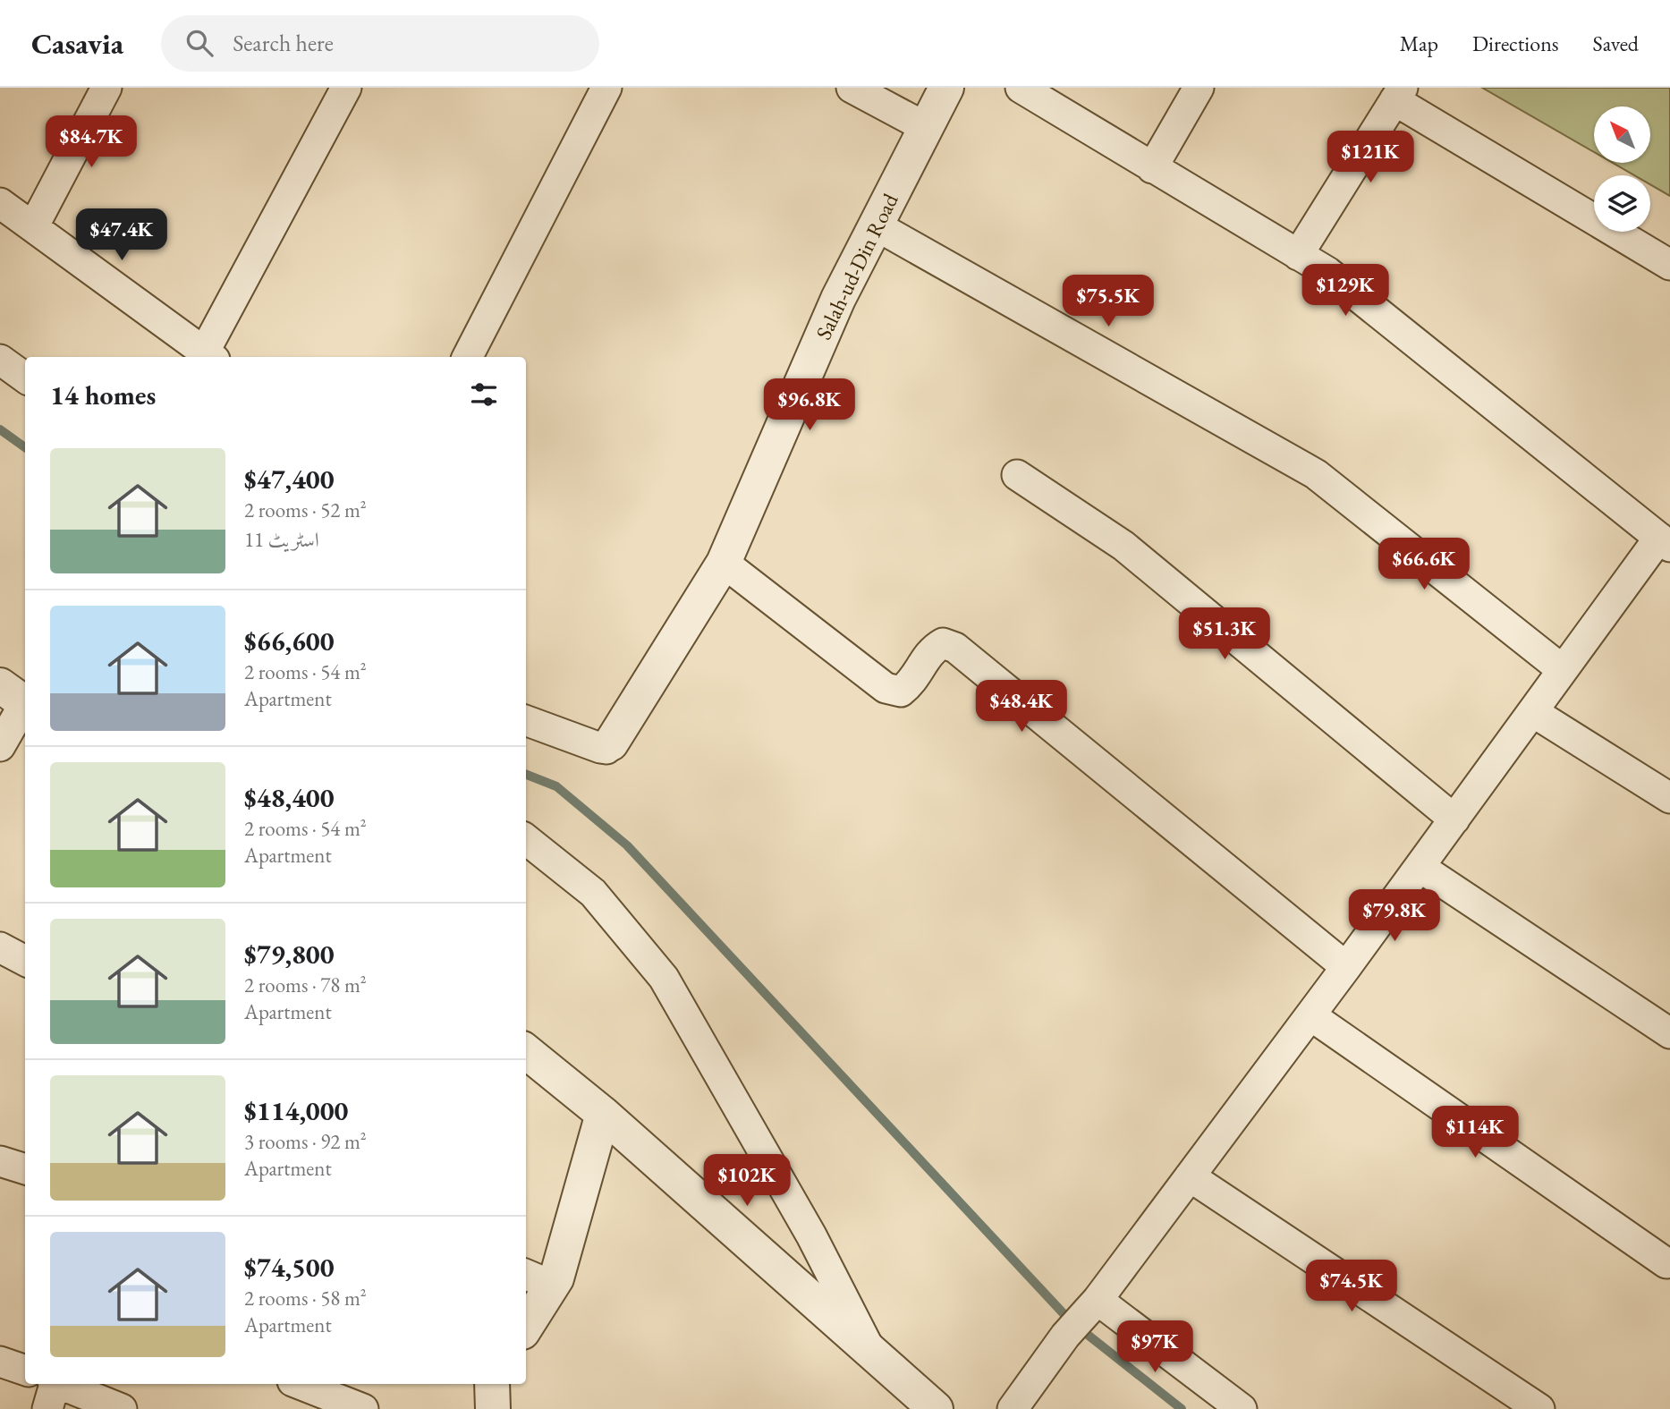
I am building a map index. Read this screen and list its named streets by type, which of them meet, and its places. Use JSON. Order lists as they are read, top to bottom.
{
  "streets": {
    "street": ["Salah-ud-Din Road"]
  },
  "north": "top left",
  "page": {
    "header": "Casavia",
    "search": "Search here",
    "nav": ["Map", "Directions", "Saved"],
    "price": [
      "$84.7K",
      "$121K",
      "$47.4K",
      "$129K",
      "$75.5K",
      "$96.8K",
      "$66.6K",
      "$51.3K",
      "$48.4K",
      "$79.8K",
      "$114K",
      "$102K",
      "$74.5K",
      "$97K"
    ],
    "heading": "14 homes",
    "list": [
      {
        "name": "$47,400",
        "note": "2 rooms · 52 m² · اسٹریٹ 11"
      },
      {
        "name": "$66,600",
        "note": "2 rooms · 54 m² · Apartment"
      },
      {
        "name": "$48,400",
        "note": "2 rooms · 54 m² · Apartment"
      },
      {
        "name": "$79,800",
        "note": "2 rooms · 78 m² · Apartment"
      },
      {
        "name": "$114,000",
        "note": "3 rooms · 92 m² · Apartment"
      },
      {
        "name": "$74,500",
        "note": "2 rooms · 58 m² · Apartment"
      }
    ]
  }
}
